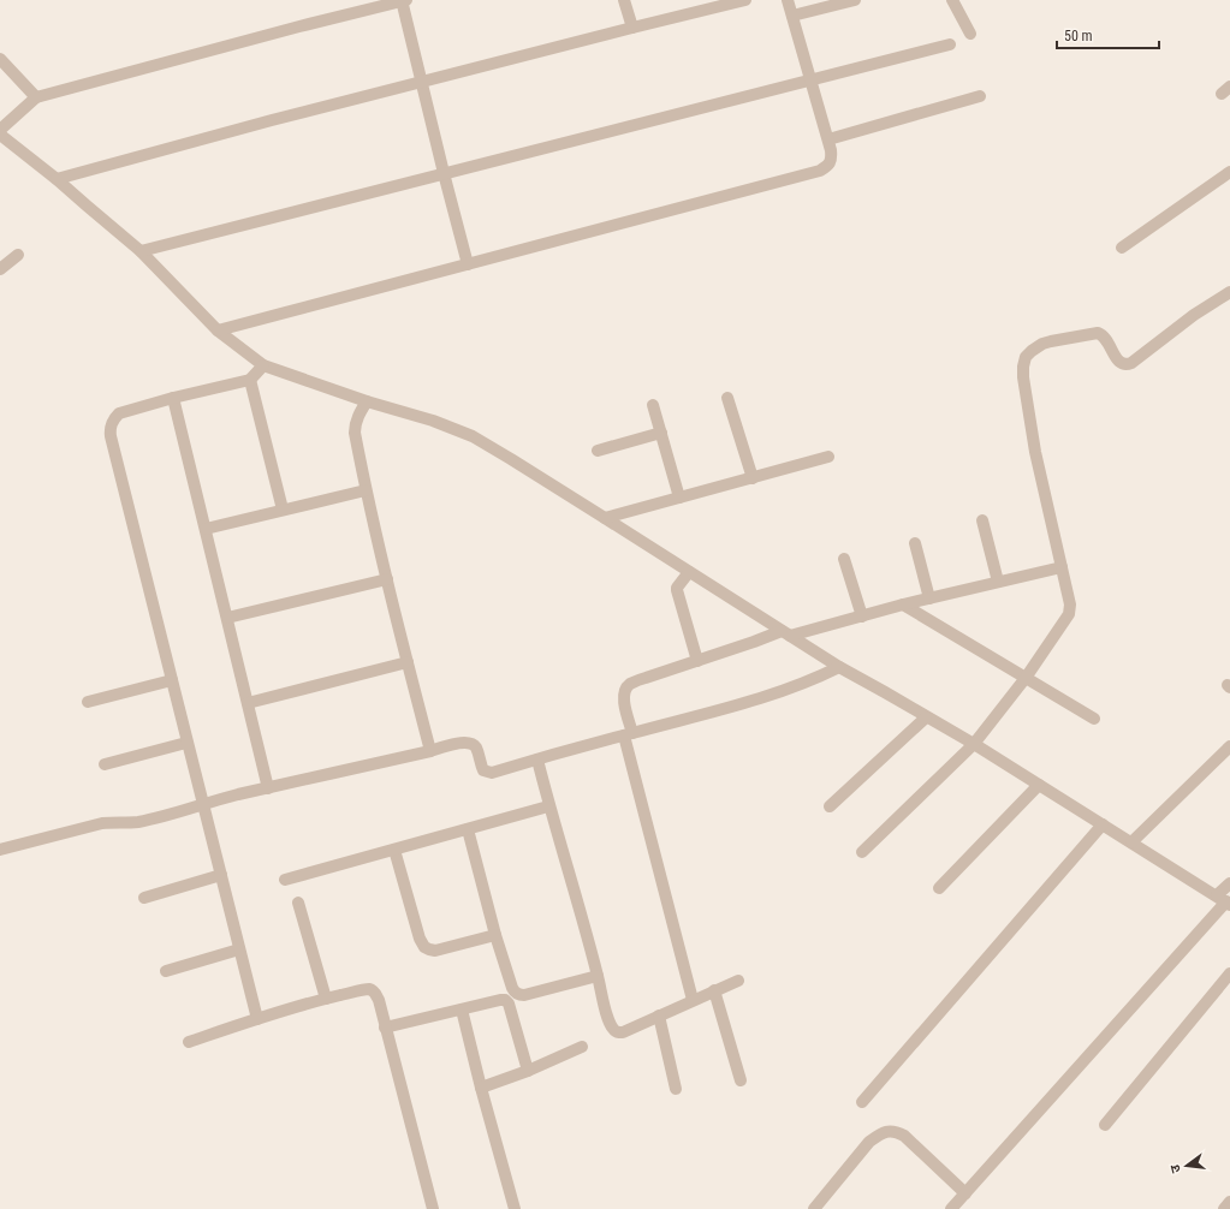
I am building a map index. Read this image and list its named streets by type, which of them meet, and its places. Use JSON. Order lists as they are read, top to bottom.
{
  "scale_bar": "50 m",
  "north": "left"
}
